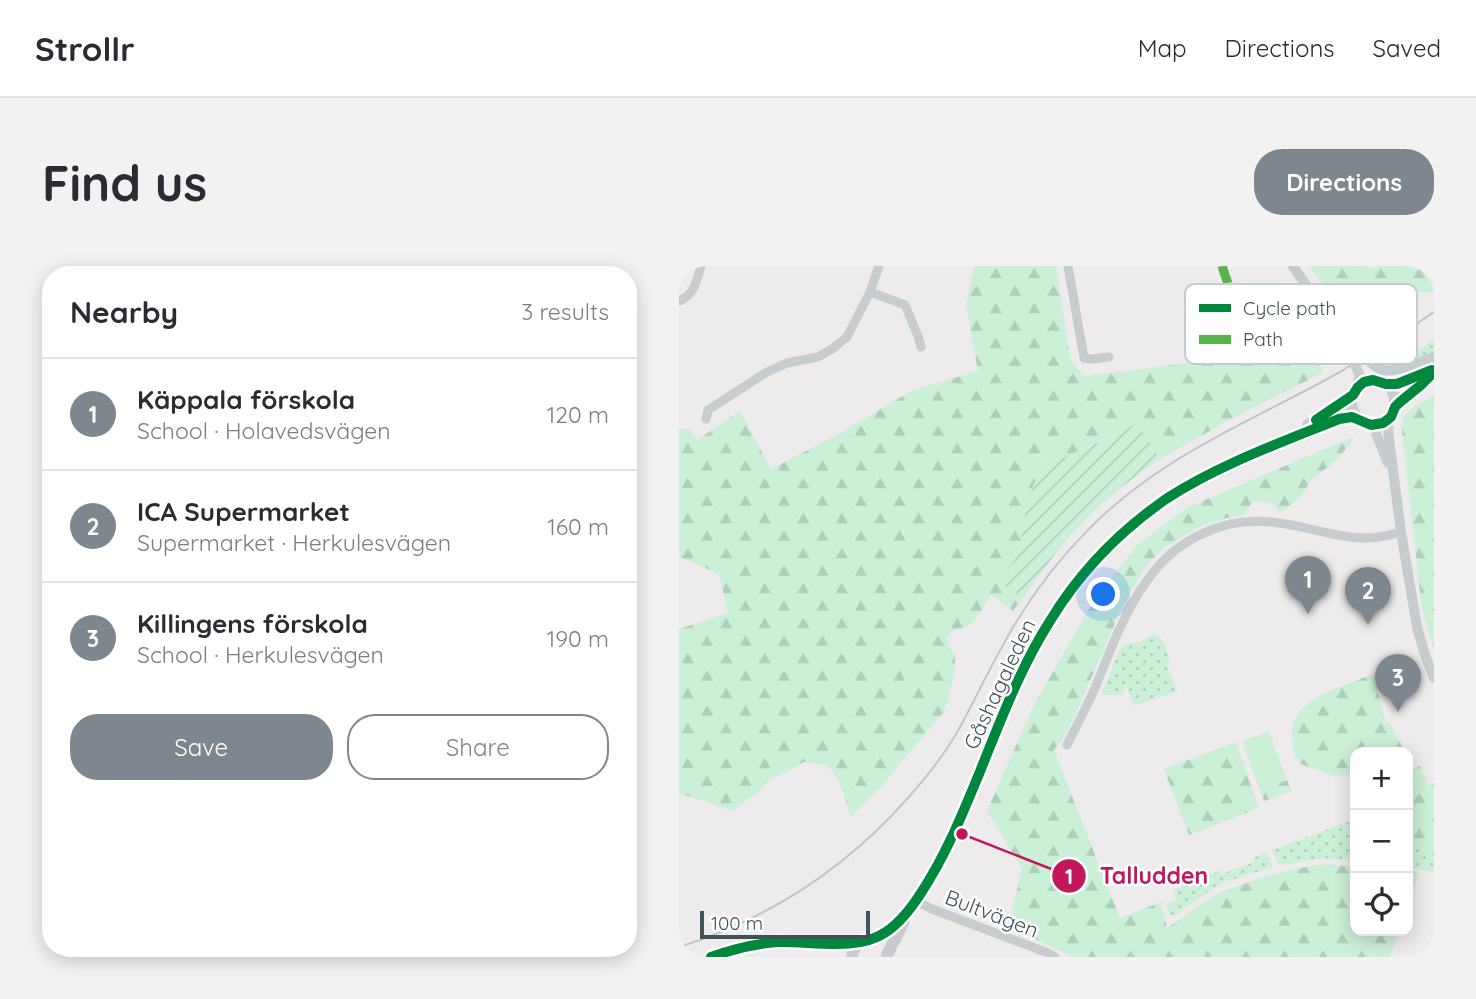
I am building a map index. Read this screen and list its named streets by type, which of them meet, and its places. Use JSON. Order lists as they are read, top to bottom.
{
  "streets": {
    "main road": ["Gåshagaleden"],
    "street": ["Bultvägen"]
  },
  "crossings": [
    ["Gåshagaleden", "Bultvägen"]
  ],
  "places": ["Talludden"],
  "legend": ["Cycle path", "Path"],
  "scale_bar": "100 m",
  "page": {
    "header": "Strollr",
    "nav": ["Map", "Directions", "Saved"],
    "buttons": [
      "Directions",
      ["Save", "Share"]
    ],
    "title": "Find us",
    "heading": ["Nearby", "3 results"],
    "list": [
      {
        "mark": "1",
        "name": "Käppala förskola",
        "note": "School · Holavedsvägen",
        "value": "120 m"
      },
      {
        "mark": "2",
        "name": "ICA Supermarket",
        "note": "Supermarket · Herkulesvägen",
        "value": "160 m"
      },
      {
        "mark": "3",
        "name": "Killingens förskola",
        "note": "School · Herkulesvägen",
        "value": "190 m"
      }
    ],
    "pins": ["1", "2", "3"],
    "map_buttons": ["+", "−"],
    "scale": "100 m"
  }
}
